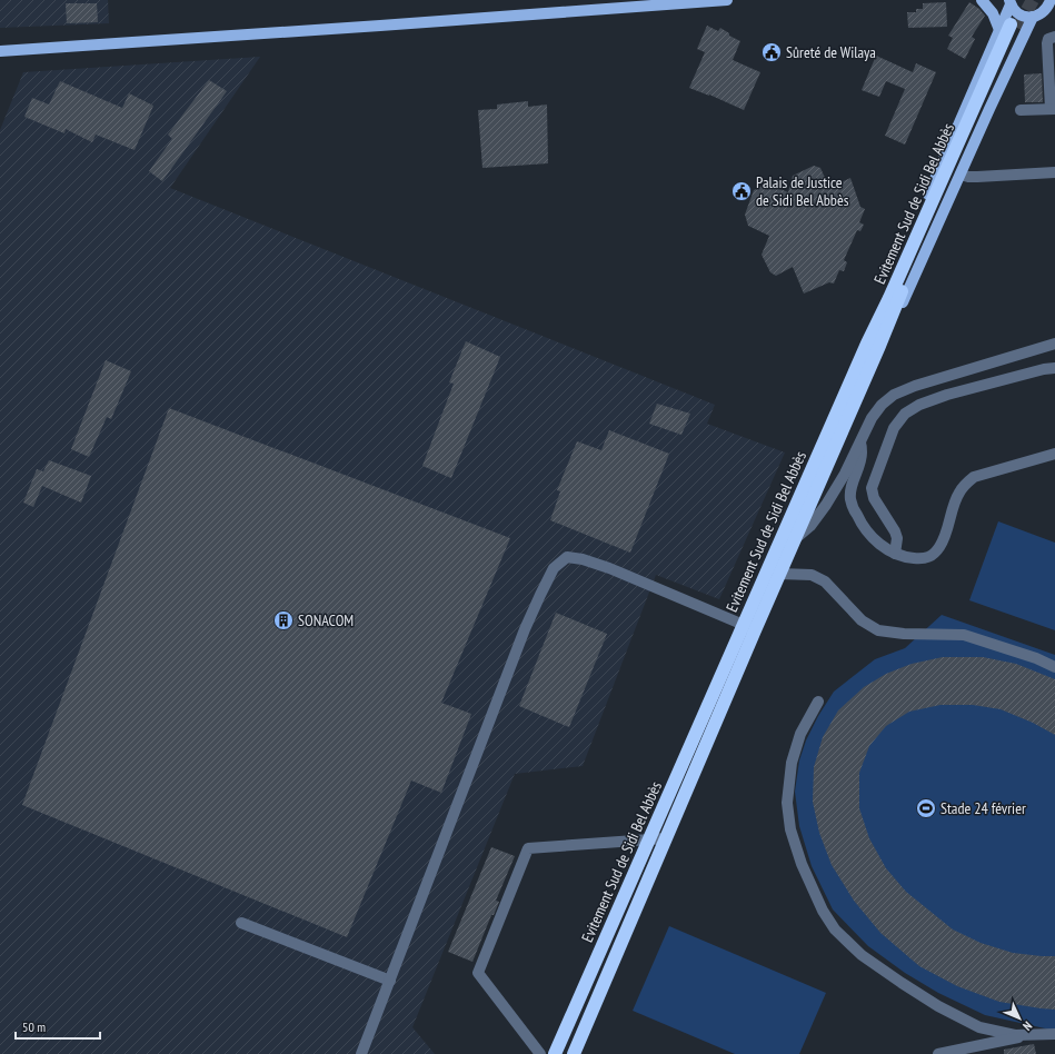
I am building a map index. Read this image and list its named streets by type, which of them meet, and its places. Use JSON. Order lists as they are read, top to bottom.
{
  "streets": {
    "highway": ["Evitement Sud de Sidi Bel Abbès"]
  },
  "places": {
    "public building": ["Sûreté de Wilaya", "Palais de Justice de Sidi Bel Abbès"],
    "building": ["SONACOM"],
    "sports": ["Stade 24 février"]
  },
  "scale_bar": "50 m",
  "north": "bottom right"
}
